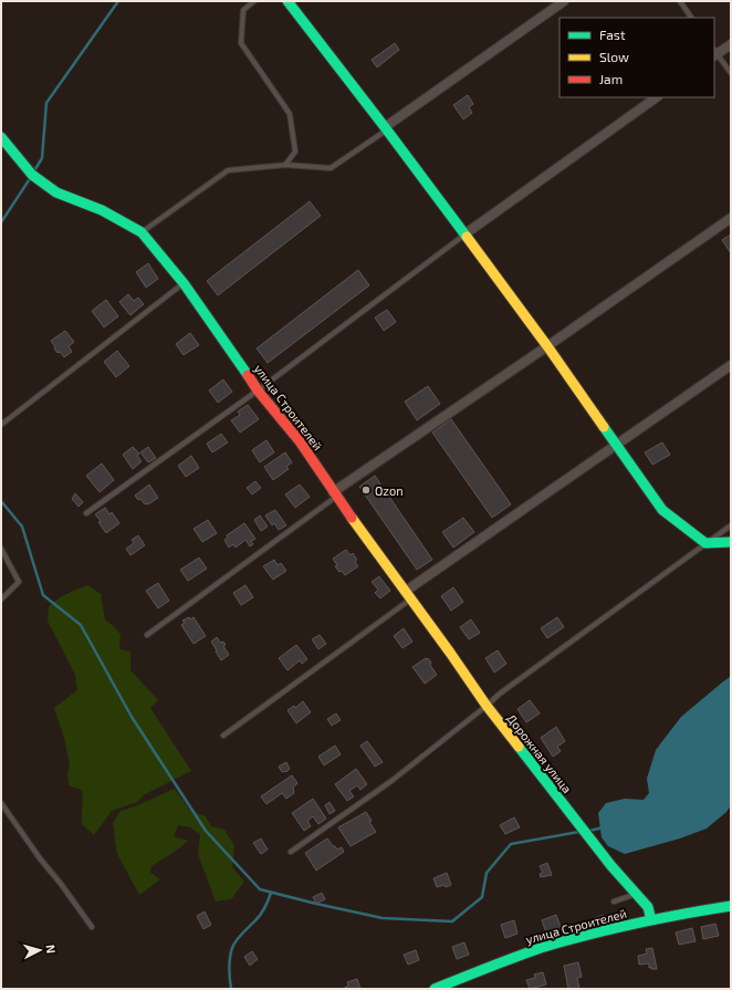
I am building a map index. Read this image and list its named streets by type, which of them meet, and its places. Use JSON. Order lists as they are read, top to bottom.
{
  "streets": {
    "street": ["улица Строителей", "Дорожная улица"]
  },
  "crossings": [
    ["улица Строителей", "Дорожная улица"]
  ],
  "places": ["Ozon"],
  "legend": ["Fast", "Slow", "Jam"],
  "north": "right"
}
